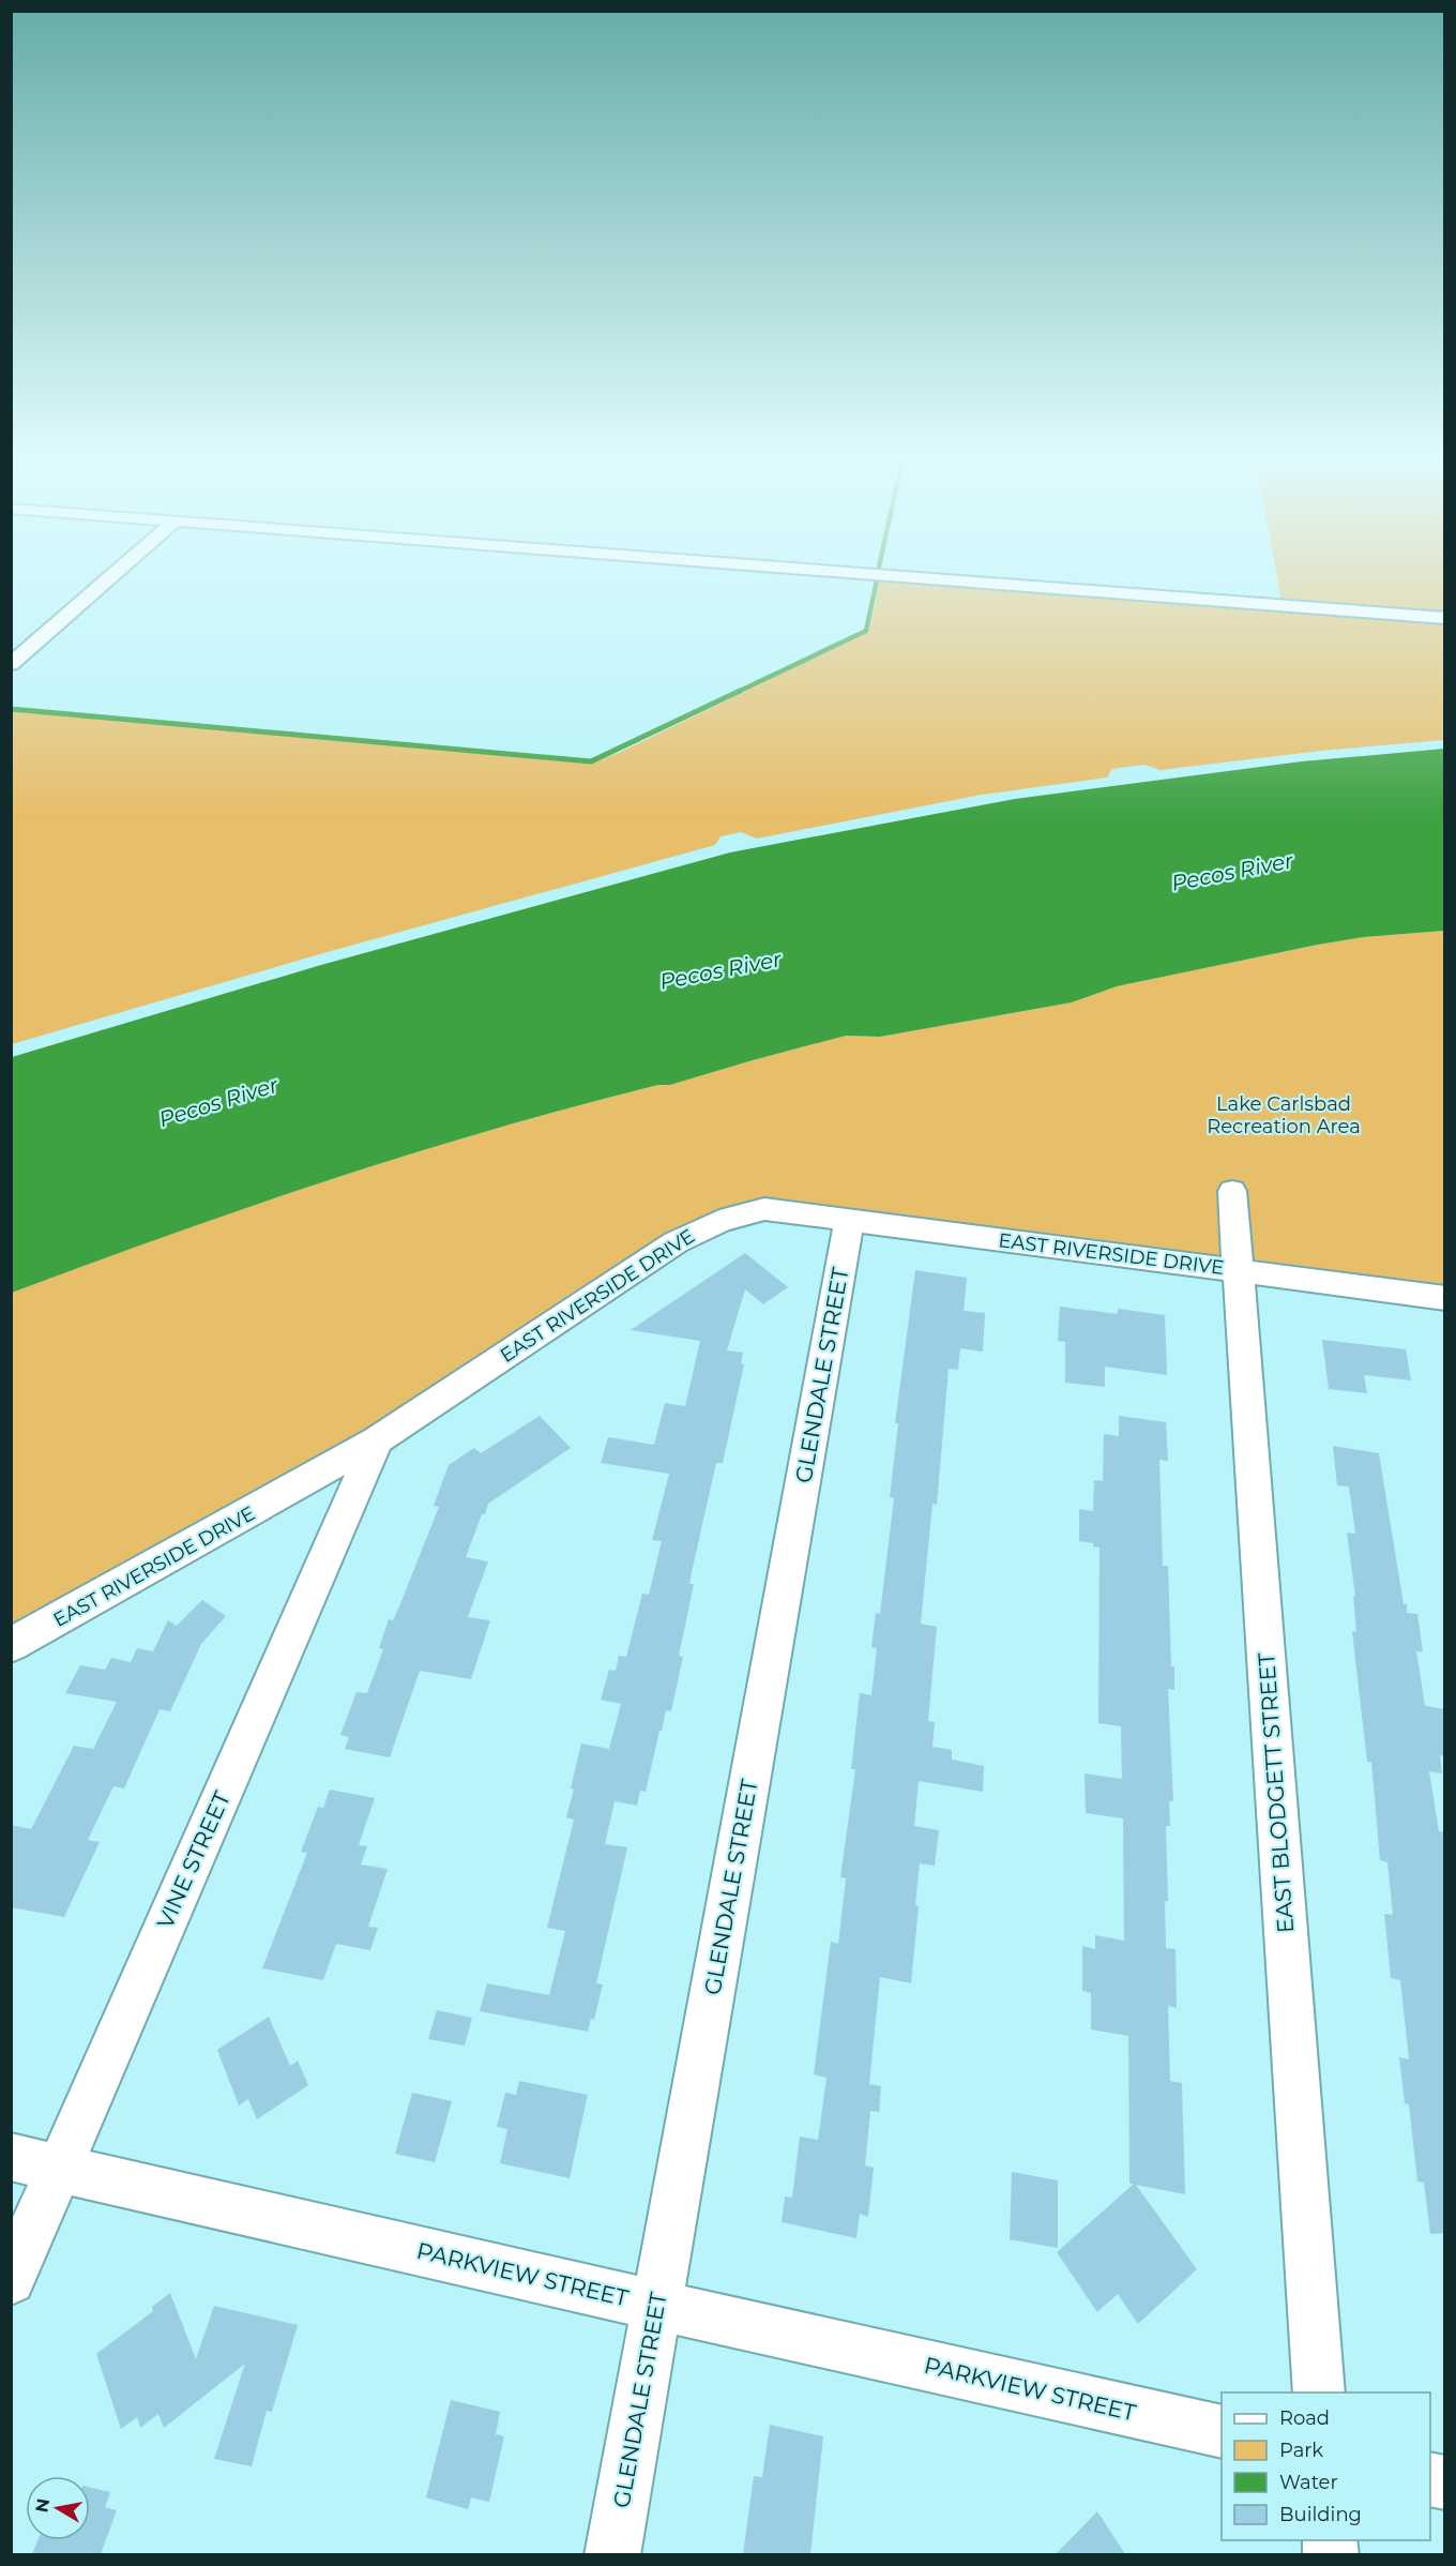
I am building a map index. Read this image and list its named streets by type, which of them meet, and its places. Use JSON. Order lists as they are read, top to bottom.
{
  "streets": {
    "street": [
      "EAST RIVERSIDE DRIVE",
      "GLENDALE STREET",
      "EAST BLODGETT STREET",
      "VINE STREET",
      "PARKVIEW STREET"
    ]
  },
  "crossings": [
    ["EAST RIVERSIDE DRIVE", "GLENDALE STREET"],
    ["EAST RIVERSIDE DRIVE", "EAST BLODGETT STREET"],
    ["EAST RIVERSIDE DRIVE", "VINE STREET"],
    ["GLENDALE STREET", "PARKVIEW STREET"],
    ["VINE STREET", "PARKVIEW STREET"]
  ],
  "water": ["Pecos River"],
  "parks": ["Lake Carlsbad Recreation Area"],
  "legend": [
    "Road",
    "Park",
    "Water",
    "Building"
  ],
  "north": "left"
}
